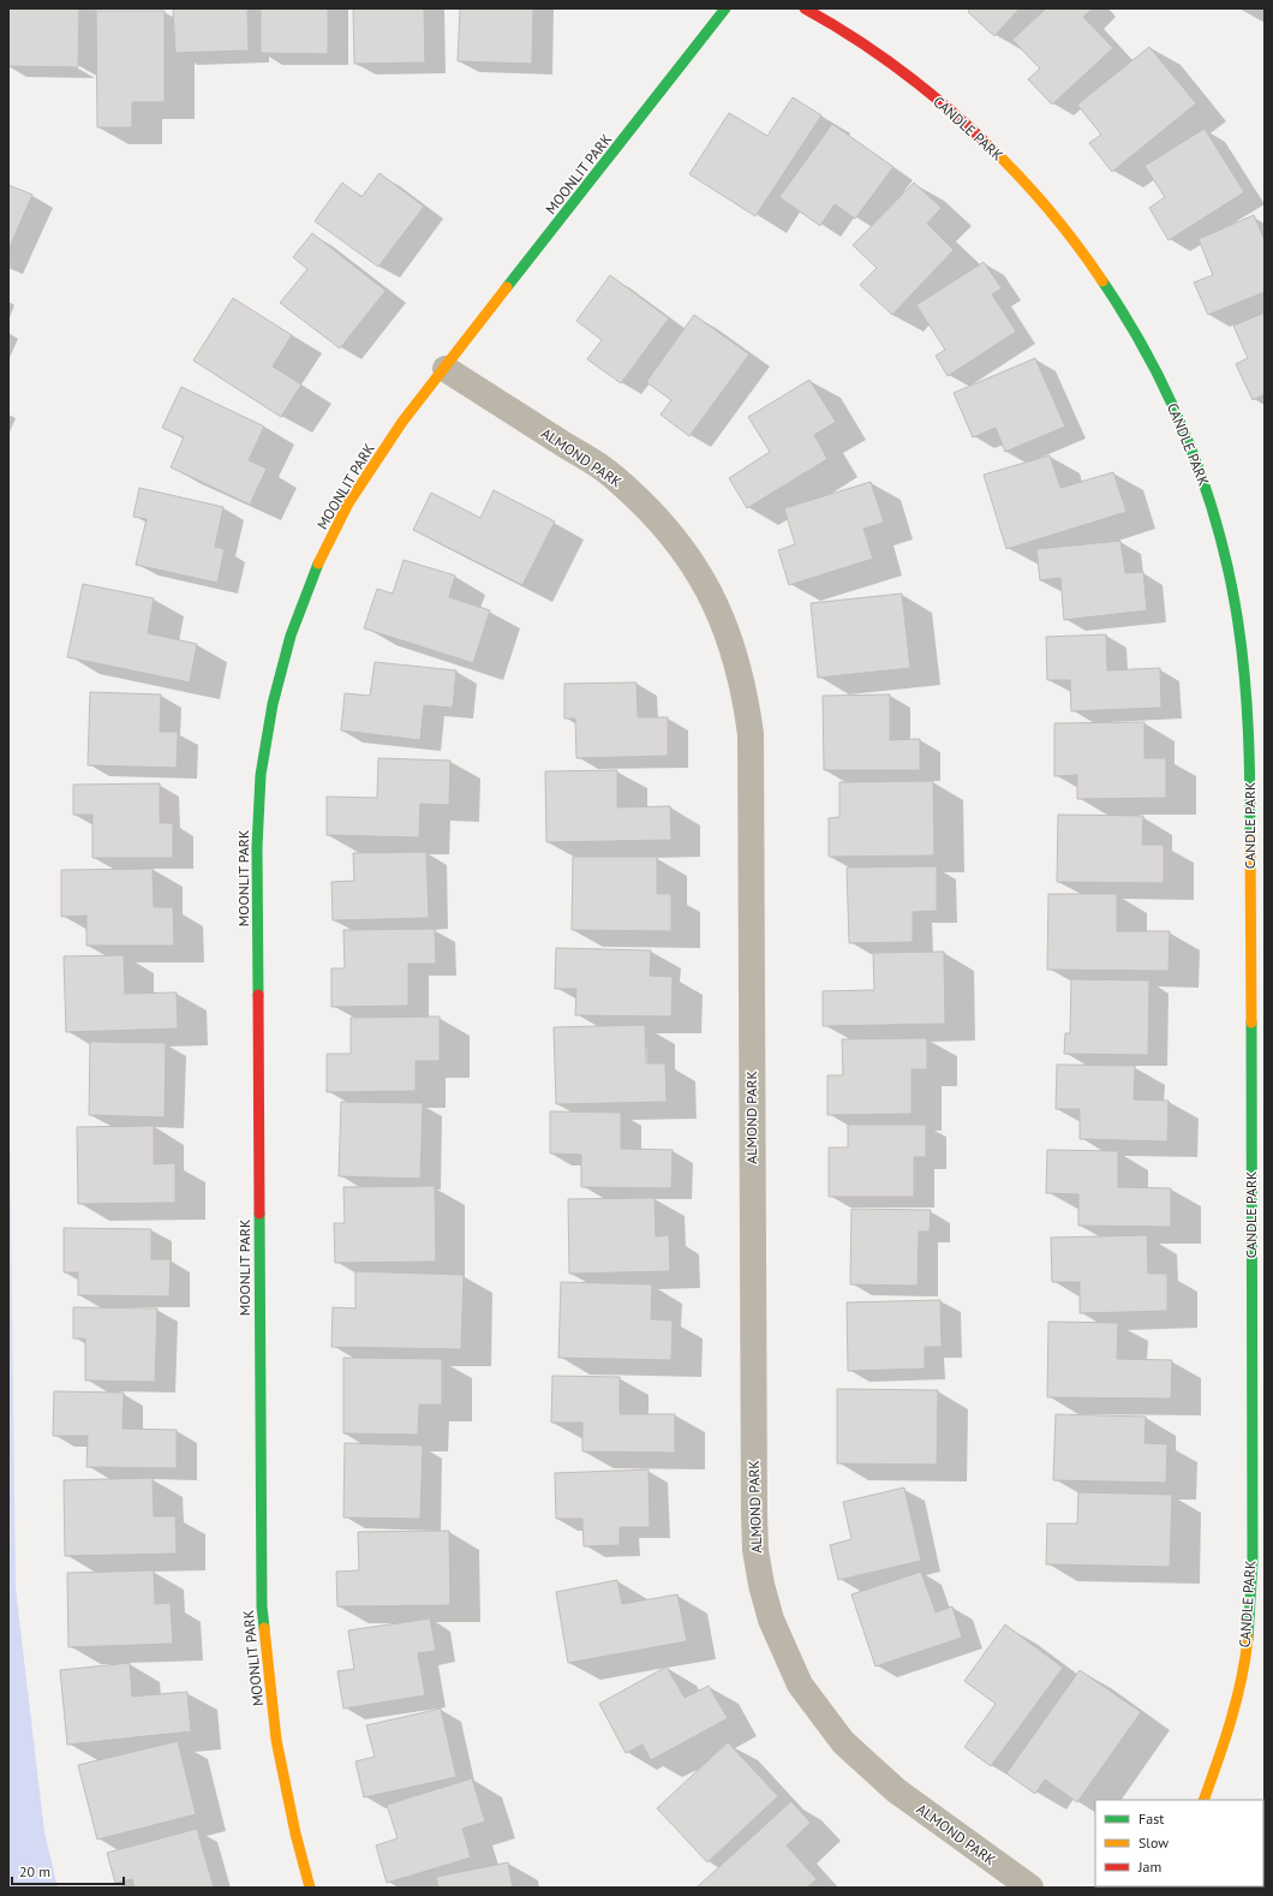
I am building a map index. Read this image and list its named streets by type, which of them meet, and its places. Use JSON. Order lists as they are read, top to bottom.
{
  "streets": {
    "street": ["CANDLE PARK", "MOONLIT PARK", "ALMOND PARK"]
  },
  "crossings": [
    ["MOONLIT PARK", "ALMOND PARK"]
  ],
  "legend": ["Fast", "Slow", "Jam"],
  "scale_bar": "20 m"
}
